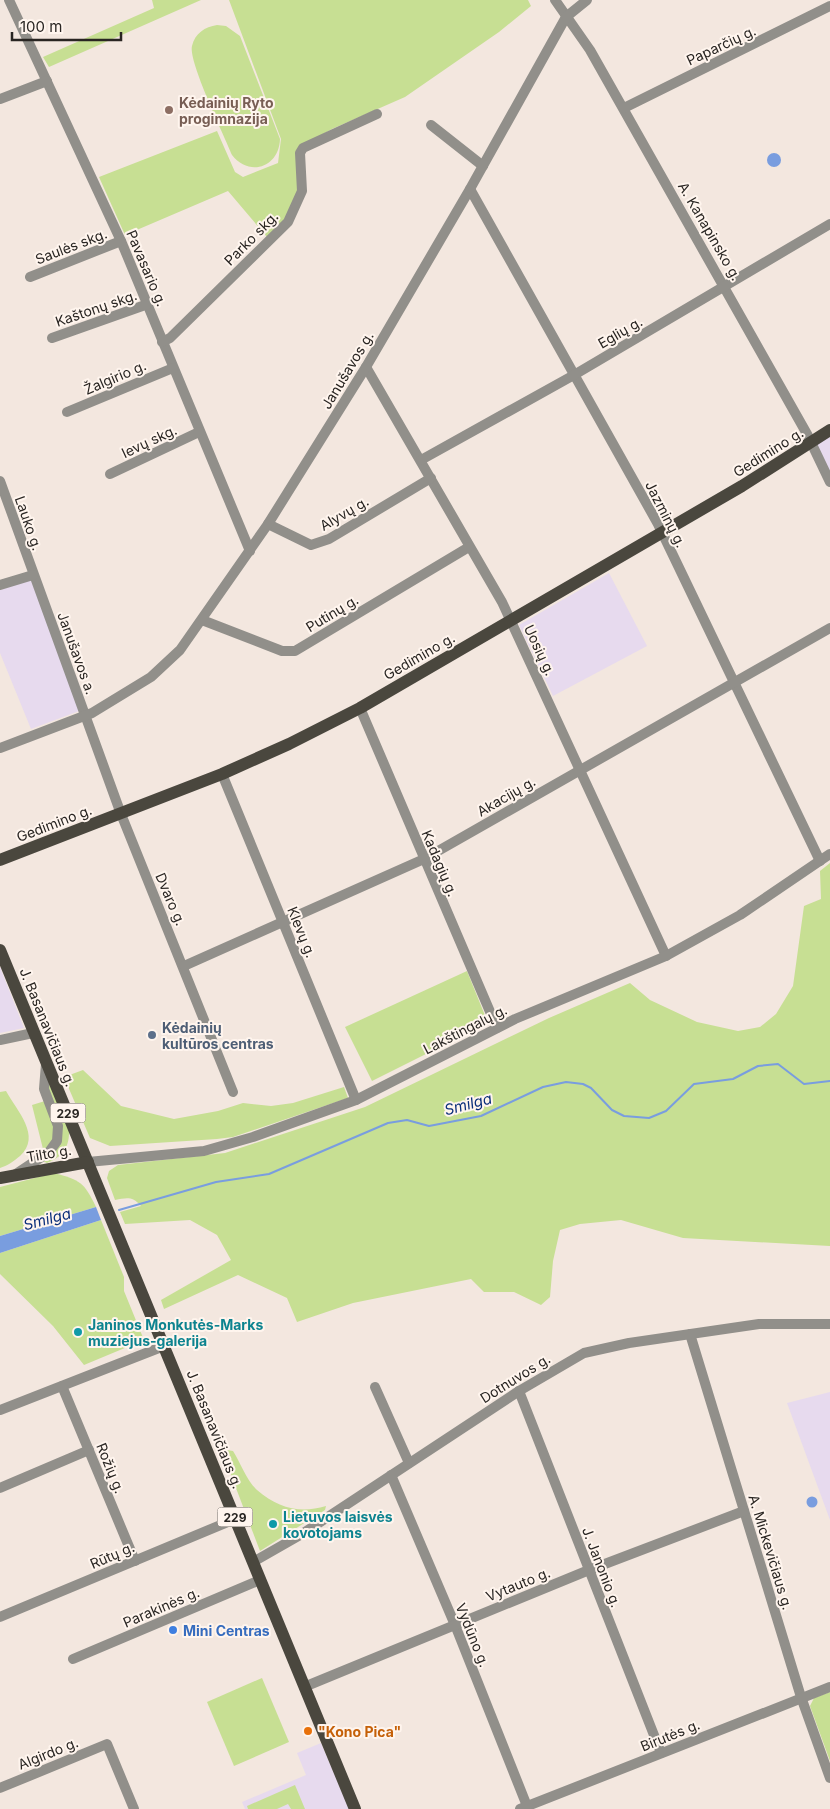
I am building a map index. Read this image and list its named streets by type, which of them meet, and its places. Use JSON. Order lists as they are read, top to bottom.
{
  "streets": {
    "main road": [
      "Gedimino g.",
      "J. Basanavičiaus g.",
      "229",
      "Tilto g."
    ],
    "street": [
      "Paparčių g.",
      "A. Kanapinsko g.",
      "Parko skg.",
      "Saulės skg.",
      "Pavasario g.",
      "Kaštonų skg.",
      "Eglių g.",
      "Janušavos g.",
      "Žalgirio g.",
      "Ievų skg.",
      "Alyvų g.",
      "Jazminų g.",
      "Lauko g.",
      "Putinų g.",
      "Uosių g.",
      "Janušavos a.",
      "Akacijų g.",
      "Kadagių g.",
      "Dvaro g.",
      "Klevų g.",
      "Lakštingalų g.",
      "Dotnuvos g.",
      "Rožių g.",
      "A. Mickevičiaus g.",
      "Rūtų g.",
      "J. Janonio g.",
      "Vytauto g.",
      "Parakinės g.",
      "Vydūno g.",
      "Birutės g.",
      "Algirdo g."
    ]
  },
  "crossings": [
    ["Paparčių g.", "A. Kanapinsko g."],
    ["A. Kanapinsko g.", "Eglių g."],
    ["A. Kanapinsko g.", "Janušavos g."],
    ["A. Kanapinsko g.", "Gedimino g."],
    ["Parko skg.", "Pavasario g."],
    ["Saulės skg.", "Pavasario g."],
    ["Pavasario g.", "Kaštonų skg."],
    ["Pavasario g.", "Janušavos g."],
    ["Pavasario g.", "Žalgirio g."],
    ["Pavasario g.", "Ievų skg."],
    ["Eglių g.", "Jazminų g."],
    ["Eglių g.", "Uosių g."],
    ["Janušavos g.", "Alyvų g."],
    ["Janušavos g.", "Jazminų g."],
    ["Janušavos g.", "Putinų g."],
    ["Janušavos g.", "Uosių g."],
    ["Janušavos g.", "Janušavos a."],
    ["Janušavos g.", "Dvaro g."],
    ["Gedimino g.", "Jazminų g."],
    ["Gedimino g.", "Uosių g."],
    ["Gedimino g.", "Kadagių g."],
    ["Gedimino g.", "Dvaro g."],
    ["Gedimino g.", "Klevų g."],
    ["Alyvų g.", "Uosių g."],
    ["Jazminų g.", "Akacijų g."],
    ["Jazminų g.", "Lakštingalų g."],
    ["Lauko g.", "Janušavos a."],
    ["Putinų g.", "Uosių g."],
    ["Uosių g.", "Akacijų g."],
    ["Uosių g.", "Lakštingalų g."],
    ["Janušavos a.", "Dvaro g."],
    ["Akacijų g.", "Kadagių g."],
    ["Akacijų g.", "Dvaro g."],
    ["Akacijų g.", "Klevų g."],
    ["Kadagių g.", "Lakštingalų g."],
    ["Klevų g.", "Lakštingalų g."],
    ["J. Basanavičiaus g.", "Lakštingalų g."],
    ["J. Basanavičiaus g.", "Tilto g."],
    ["J. Basanavičiaus g.", "Dotnuvos g."],
    ["J. Basanavičiaus g.", "Rūtų g."],
    ["J. Basanavičiaus g.", "Vytauto g."],
    ["J. Basanavičiaus g.", "Parakinės g."],
    ["Lakštingalų g.", "Tilto g."],
    ["Dotnuvos g.", "A. Mickevičiaus g."],
    ["Dotnuvos g.", "J. Janonio g."],
    ["Dotnuvos g.", "Vydūno g."],
    ["Rožių g.", "Rūtų g."],
    ["A. Mickevičiaus g.", "Vytauto g."],
    ["A. Mickevičiaus g.", "Birutės g."],
    ["J. Janonio g.", "Vytauto g."],
    ["J. Janonio g.", "Birutės g."],
    ["Vytauto g.", "Vydūno g."],
    ["Vydūno g.", "Birutės g."]
  ],
  "water": ["Smilga"],
  "places": [
    "Kėdainių Ryto progimnazija",
    "Kėdainių kultūros centras",
    "Janinos Monkutės-Marks muziejus-galerija",
    "Lietuvos laisvės kovotojams",
    "Mini Centras",
    "\"Kono Pica\""
  ],
  "scale_bar": "100 m"
}
